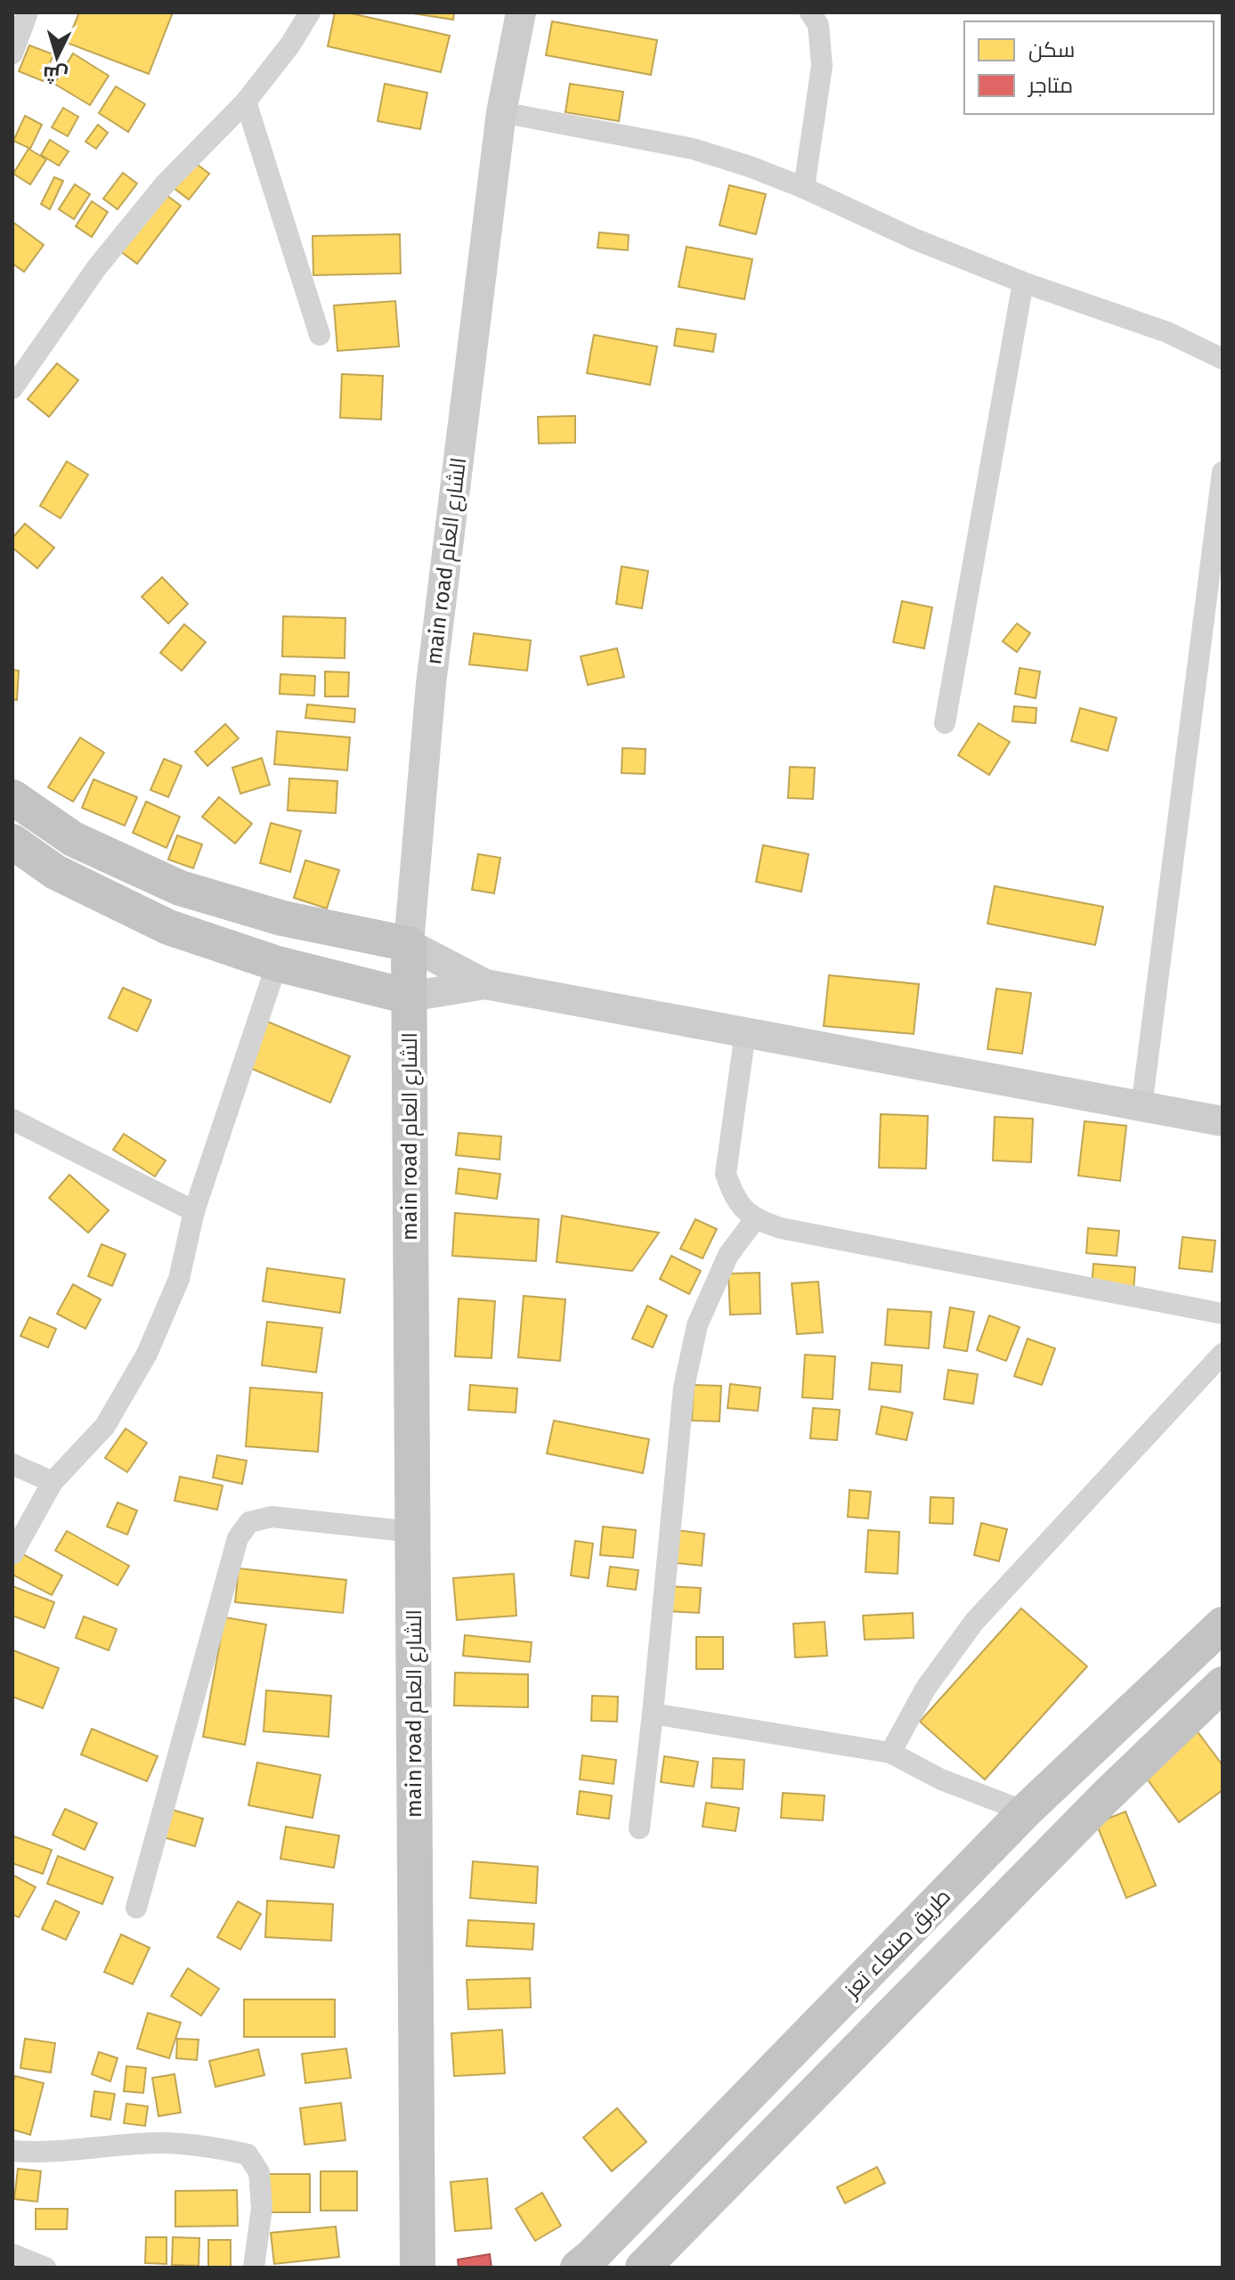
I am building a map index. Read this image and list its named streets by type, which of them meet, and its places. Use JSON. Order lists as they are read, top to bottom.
{
  "streets": {
    "highway": ["main road الشارع العام", "طريق صنعاء تعز"]
  },
  "legend": ["سكن", "متاجر"],
  "north": "bottom"
}
